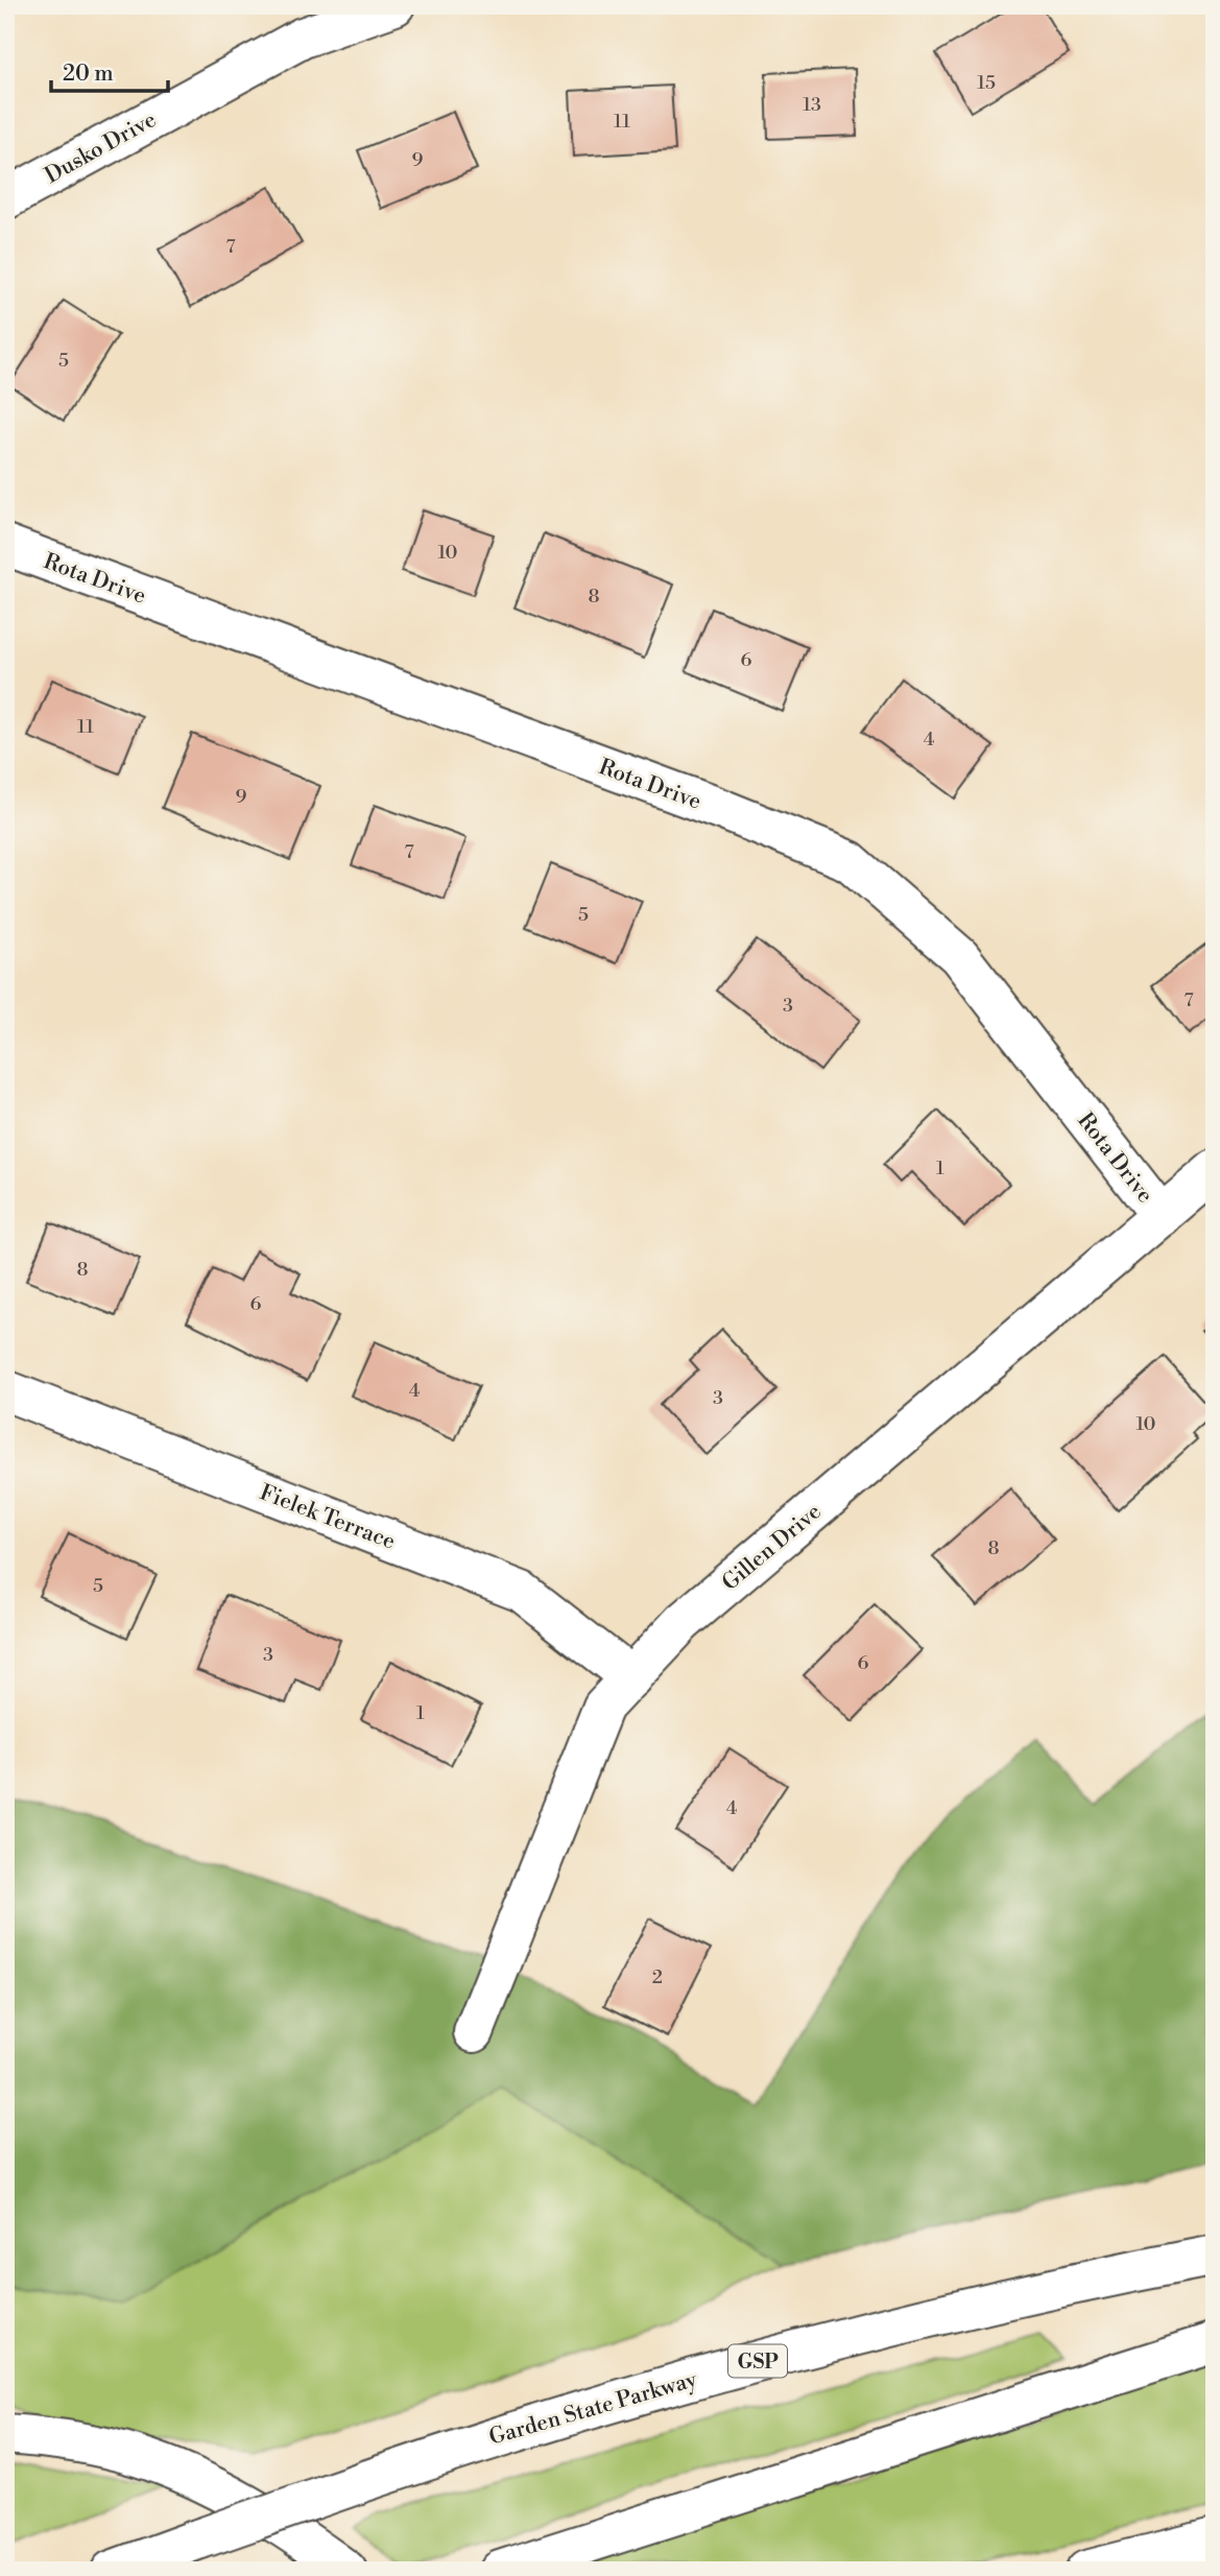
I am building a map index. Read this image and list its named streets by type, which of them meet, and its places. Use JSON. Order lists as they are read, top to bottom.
{
  "streets": {
    "main road": [
      "Dusko Drive",
      "Rota Drive",
      "Fielek Terrace",
      "Gillen Drive",
      "GSP",
      "Garden State Parkway"
    ]
  },
  "crossings": [
    ["Rota Drive", "Gillen Drive"],
    ["Fielek Terrace", "Gillen Drive"]
  ],
  "house_numbers": [
    "15",
    "13",
    "11",
    "9",
    "7",
    "5",
    "10",
    "8",
    "6",
    "11",
    "4",
    "9",
    "7",
    "5",
    "7",
    "3",
    "1",
    "8",
    "6",
    "4",
    "3",
    "10",
    "8",
    "5",
    "3",
    "6",
    "1",
    "4",
    "2"
  ],
  "scale_bar": "20 m"
}
